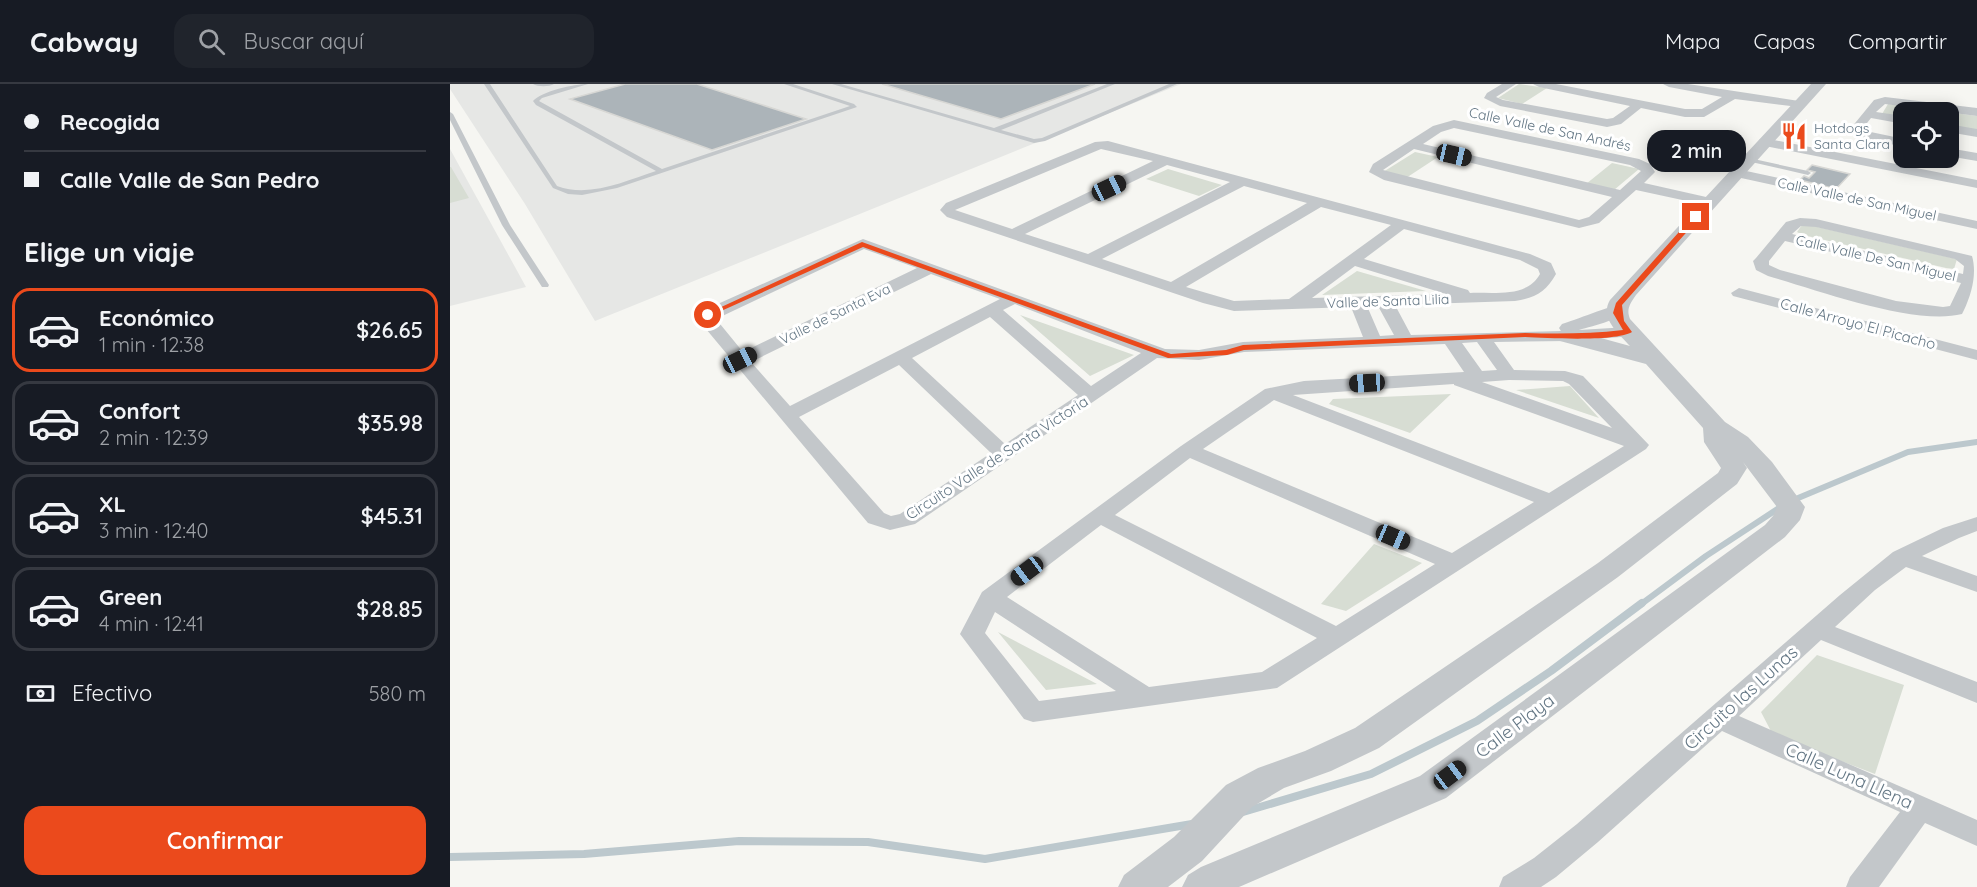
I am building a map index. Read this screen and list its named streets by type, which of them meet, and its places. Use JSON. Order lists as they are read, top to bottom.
{
  "streets": {
    "street": [
      "Calle Valle de San Andrés",
      "Calle Valle de San Miguel",
      "Calle Valle De San Miguel",
      "Valle de Santa Lilia",
      "Valle de Santa Eva",
      "Calle Arroyo El Picacho",
      "Circuito Valle de Santa Victoria",
      "Circuito las Lunas",
      "Calle Playa",
      "Calle Luna Llena"
    ]
  },
  "crossings": [
    ["Valle de Santa Eva", "Circuito Valle de Santa Victoria"],
    ["Circuito las Lunas", "Calle Luna Llena"]
  ],
  "places": {
    "restaurant": ["Hotdogs Santa Clara"]
  },
  "page": {
    "header": "Cabway",
    "search": "Buscar aquí",
    "nav": ["Mapa", "Capas", "Compartir"],
    "banner": ["Recogida", "Calle Valle de San Pedro"],
    "bubble": "2 min",
    "heading": "Elige un viaje",
    "list": [
      {
        "name": "Económico",
        "note": "1 min · 12:38",
        "value": "$26.65"
      },
      {
        "name": "Confort",
        "note": "2 min · 12:39",
        "value": "$35.98"
      },
      {
        "name": "XL",
        "note": "3 min · 12:40",
        "value": "$45.31"
      },
      {
        "name": "Green",
        "note": "4 min · 12:41",
        "value": "$28.85"
      }
    ],
    "pay": ["Efectivo", "580 m"],
    "buttons": "Confirmar"
  }
}
